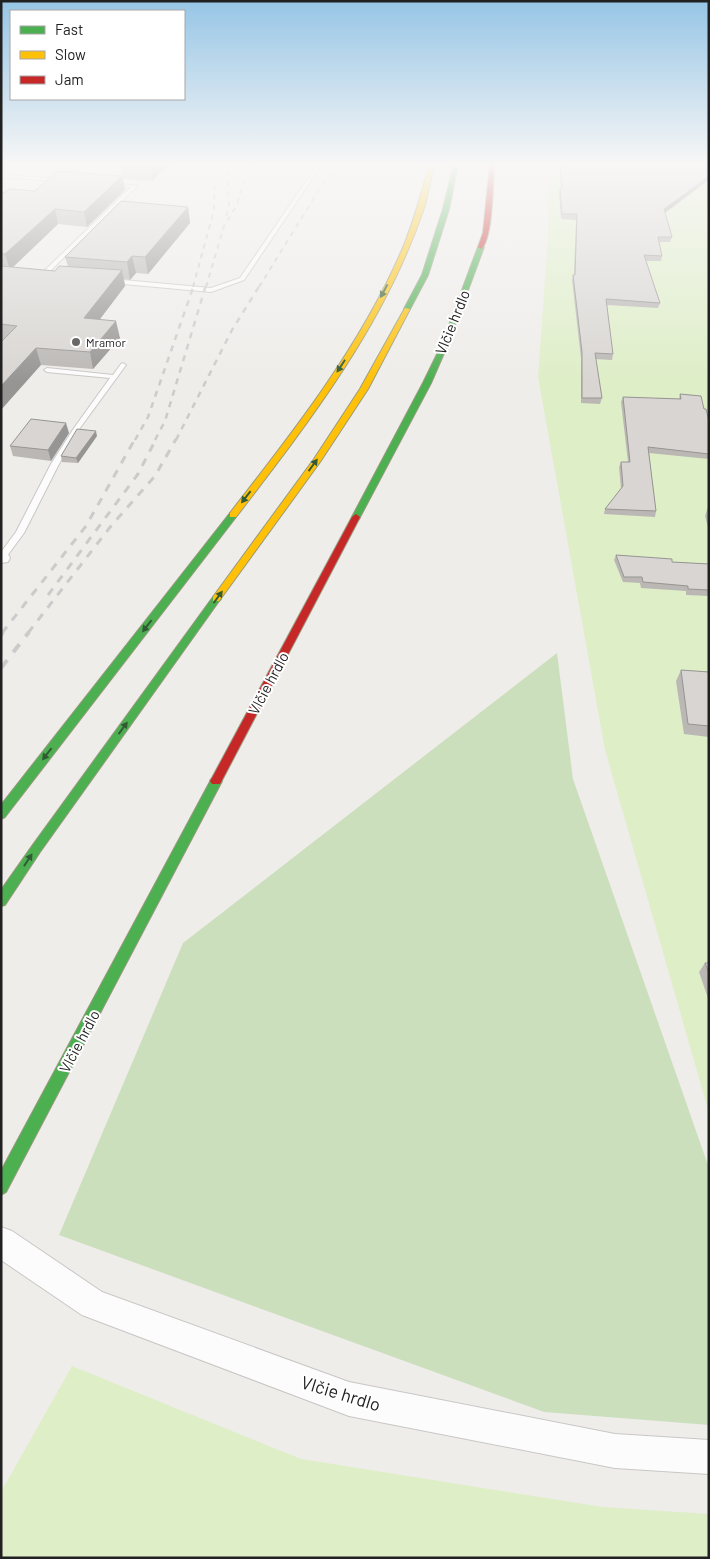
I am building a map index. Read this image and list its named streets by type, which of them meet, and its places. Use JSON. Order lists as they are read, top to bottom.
{
  "streets": {
    "main road": ["Vlčie hrdlo"]
  },
  "places": ["Mramor"],
  "legend": ["Fast", "Slow", "Jam"]
}
